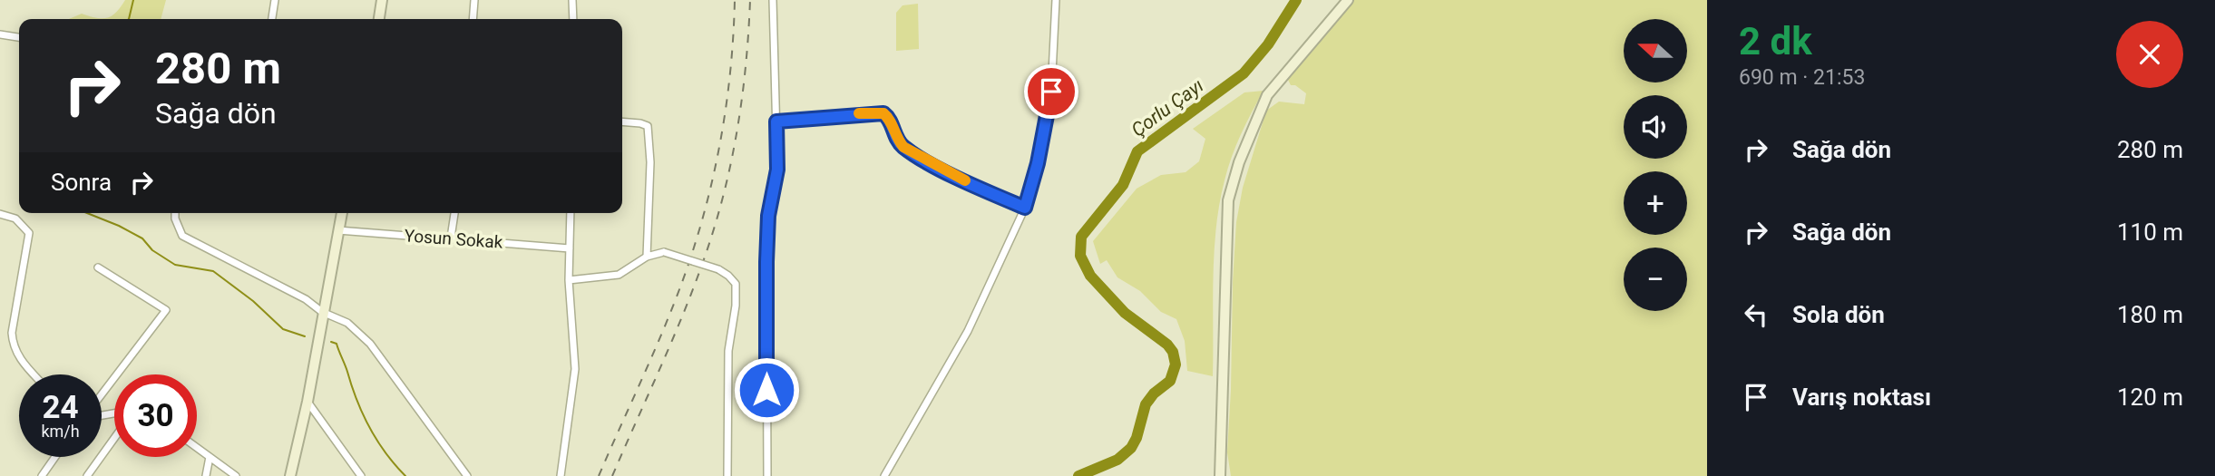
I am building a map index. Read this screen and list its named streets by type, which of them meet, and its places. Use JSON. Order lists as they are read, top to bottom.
{
  "streets": {
    "street": ["Yosun Sokak"]
  },
  "water": ["Çorlu Çayı"],
  "north": "left",
  "page": {
    "heading": ["2 dk", "690 m · 21:53"],
    "map_buttons": ["+", "−"],
    "turn": ["280 m", "Sağa dön"],
    "list": [
      {
        "name": "Sağa dön",
        "value": "280 m"
      },
      {
        "name": "Sağa dön",
        "value": "110 m"
      },
      {
        "name": "Sola dön",
        "value": "180 m"
      },
      {
        "name": "Varış noktası",
        "value": "120 m"
      }
    ],
    "then": "Sonra",
    "speed": "24 km/h",
    "limit": "30"
  }
}
